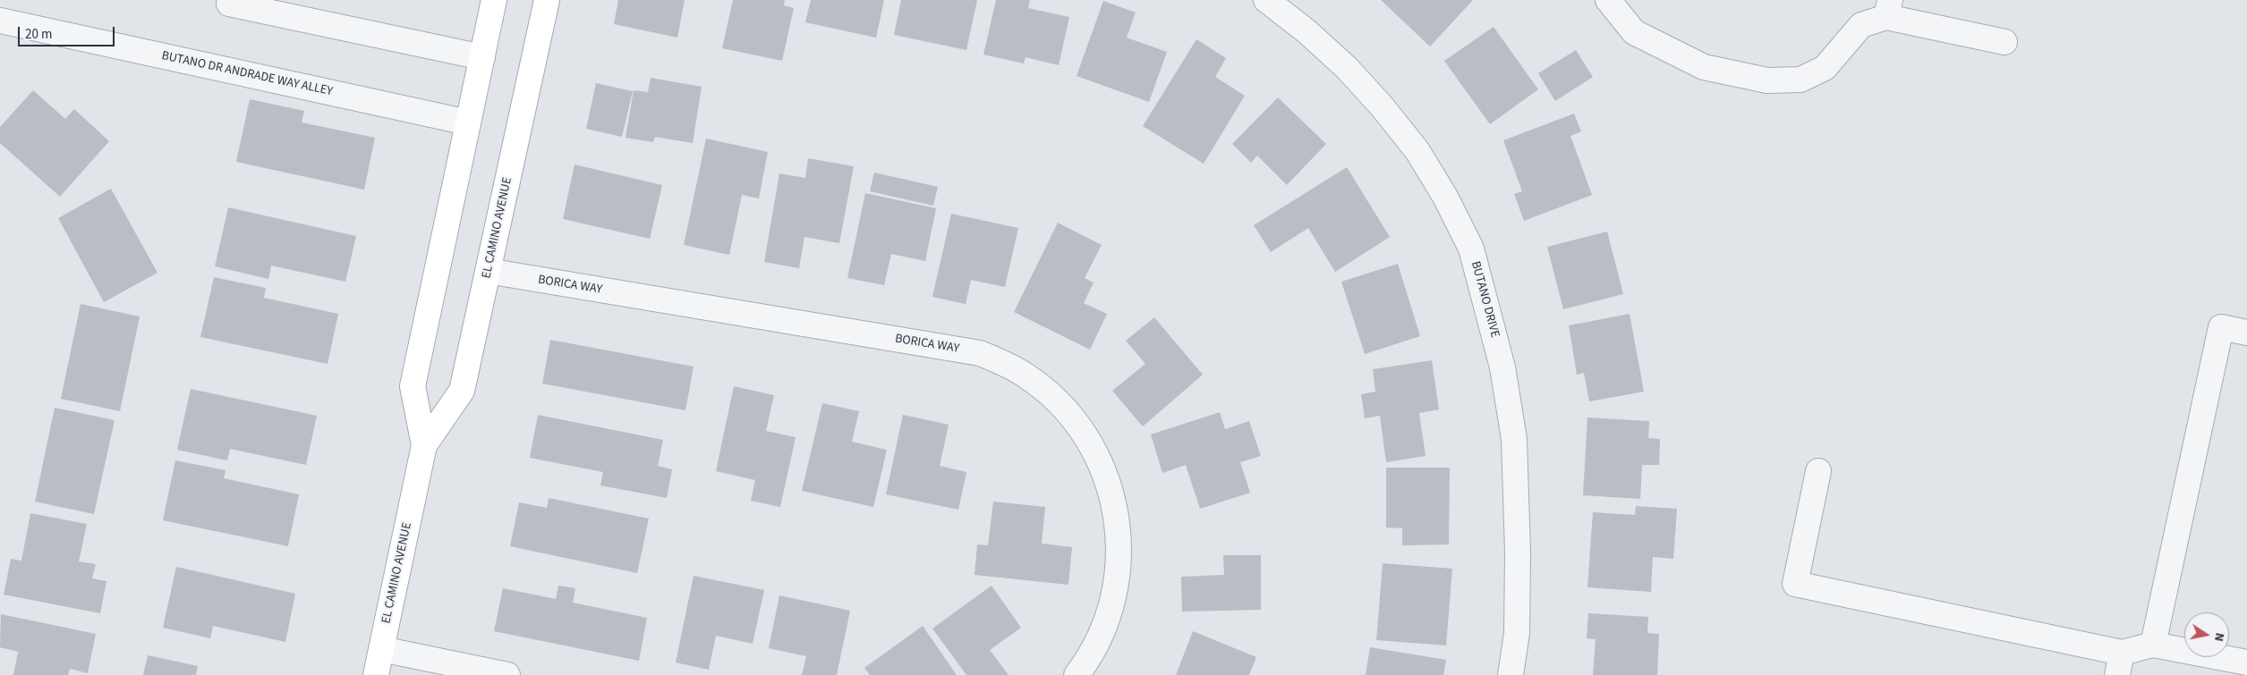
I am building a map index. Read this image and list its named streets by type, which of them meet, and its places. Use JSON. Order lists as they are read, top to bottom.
{
  "streets": {
    "main road": ["EL CAMINO AVENUE"],
    "street": ["BUTANO DR ANDRADE WAY ALLEY", "BORICA WAY", "BUTANO DRIVE"]
  },
  "crossings": [
    ["BUTANO DR ANDRADE WAY ALLEY", "EL CAMINO AVENUE"],
    ["EL CAMINO AVENUE", "BORICA WAY"]
  ],
  "scale_bar": "20 m",
  "north": "right"
}
